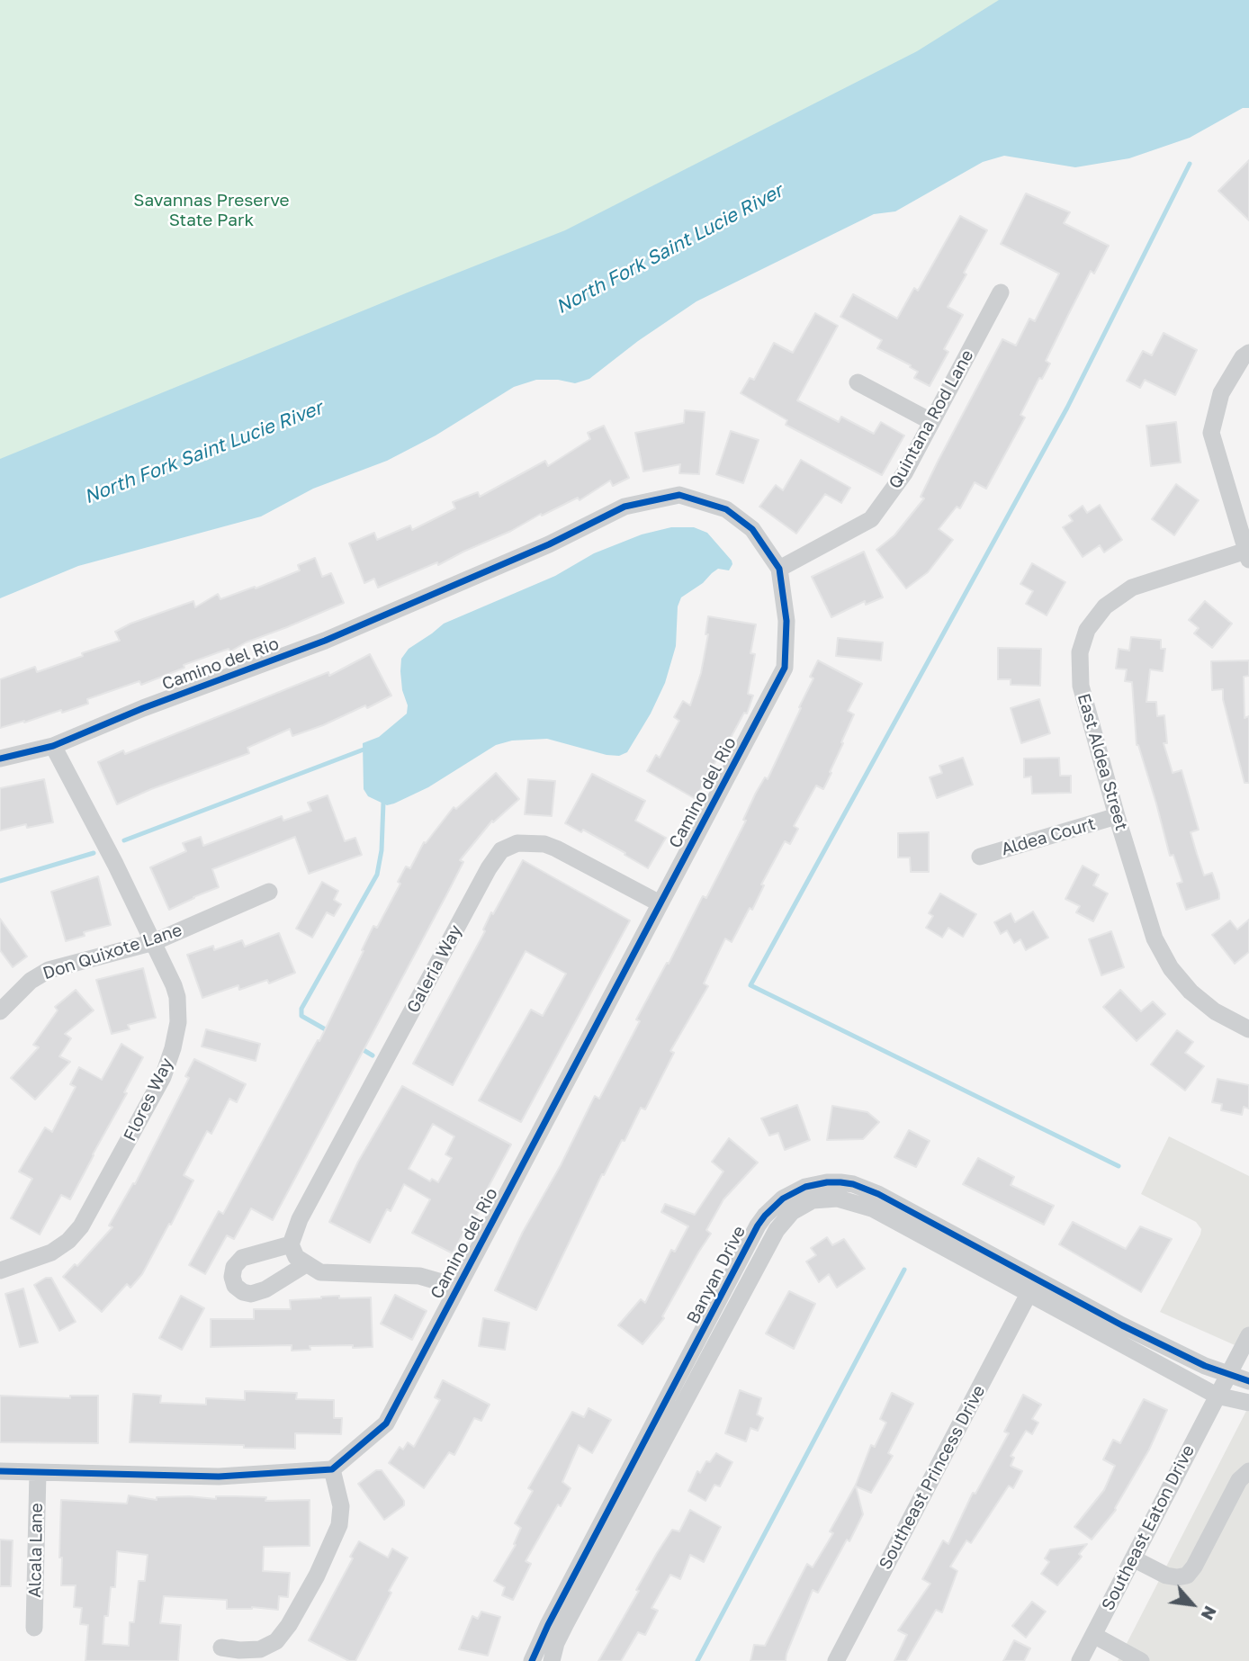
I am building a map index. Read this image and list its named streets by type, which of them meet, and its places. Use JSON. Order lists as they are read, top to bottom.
{
  "streets": {
    "street": [
      "Quintana Rod Lane",
      "Camino del Rio",
      "East Aldea Street",
      "Aldea Court",
      "Don Quixote Lane",
      "Galeria Way",
      "Flores Way",
      "Banyan Drive",
      "Southeast Princess Drive",
      "Southeast Eaton Drive",
      "Alcala Lane"
    ]
  },
  "crossings": [
    ["Quintana Rod Lane", "Camino del Rio"],
    ["Camino del Rio", "Galeria Way"],
    ["Camino del Rio", "Flores Way"],
    ["East Aldea Street", "Aldea Court"],
    ["Don Quixote Lane", "Flores Way"],
    ["Banyan Drive", "Southeast Princess Drive"],
    ["Banyan Drive", "Southeast Eaton Drive"]
  ],
  "water": ["North Fork Saint Lucie River"],
  "parks": ["Savannas Preserve State Park"],
  "north": "bottom right"
}
